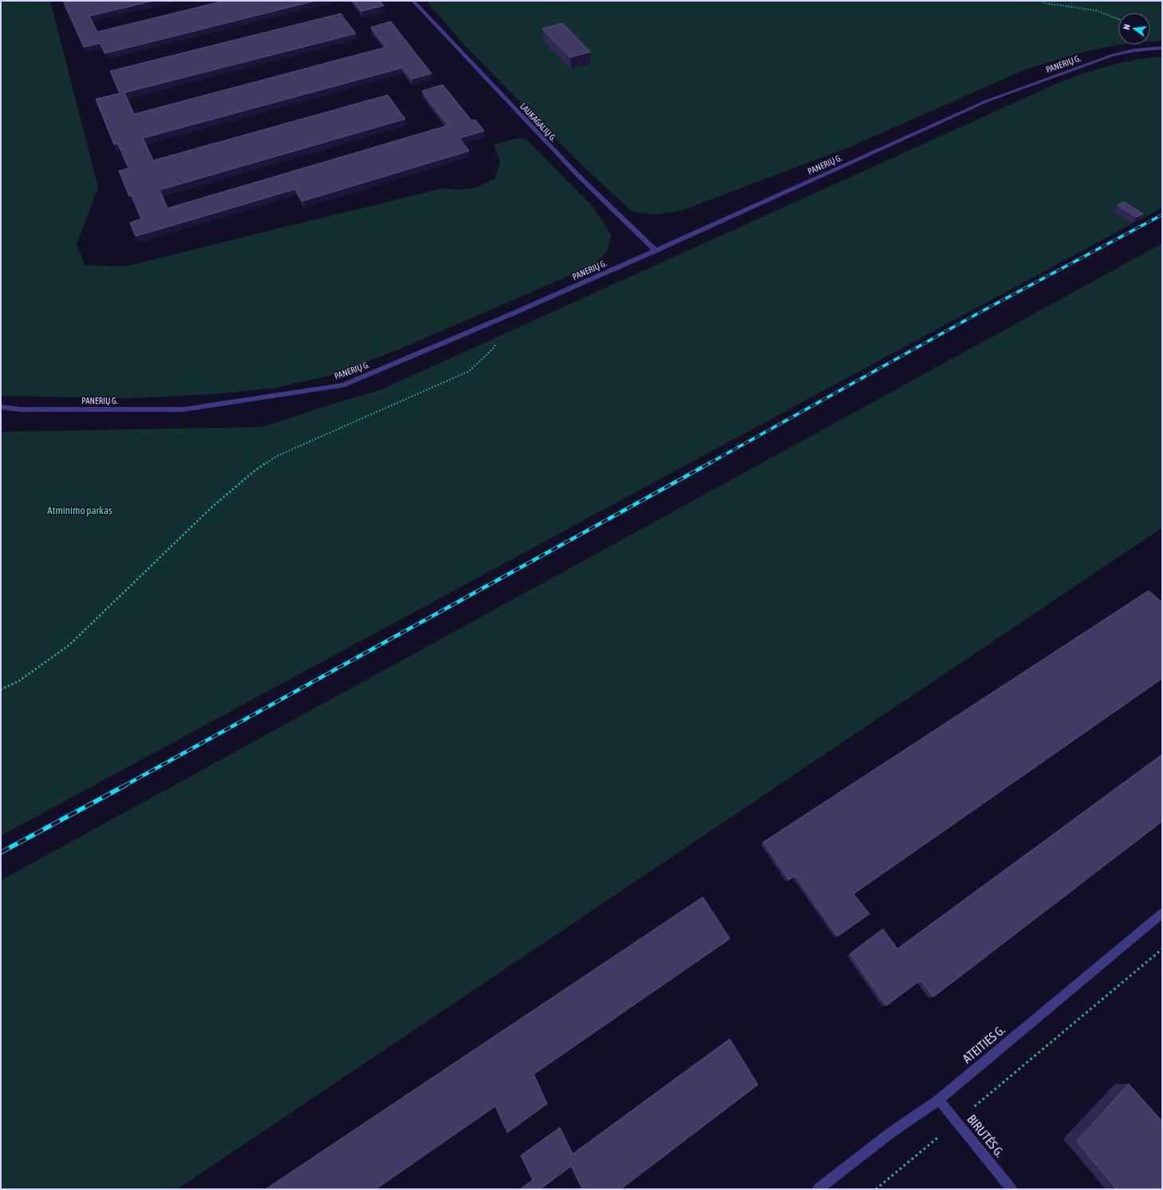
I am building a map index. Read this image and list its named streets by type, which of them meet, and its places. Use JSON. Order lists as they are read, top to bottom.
{
  "streets": {
    "street": [
      "PANERIŲ G.",
      "LAUKAGALIŲ G.",
      "ATEITIES G.",
      "BIRUTĖS G."
    ]
  },
  "crossings": [
    ["PANERIŲ G.", "LAUKAGALIŲ G."],
    ["ATEITIES G.", "BIRUTĖS G."]
  ],
  "parks": ["Atminimo parkas"],
  "north": "left"
}
